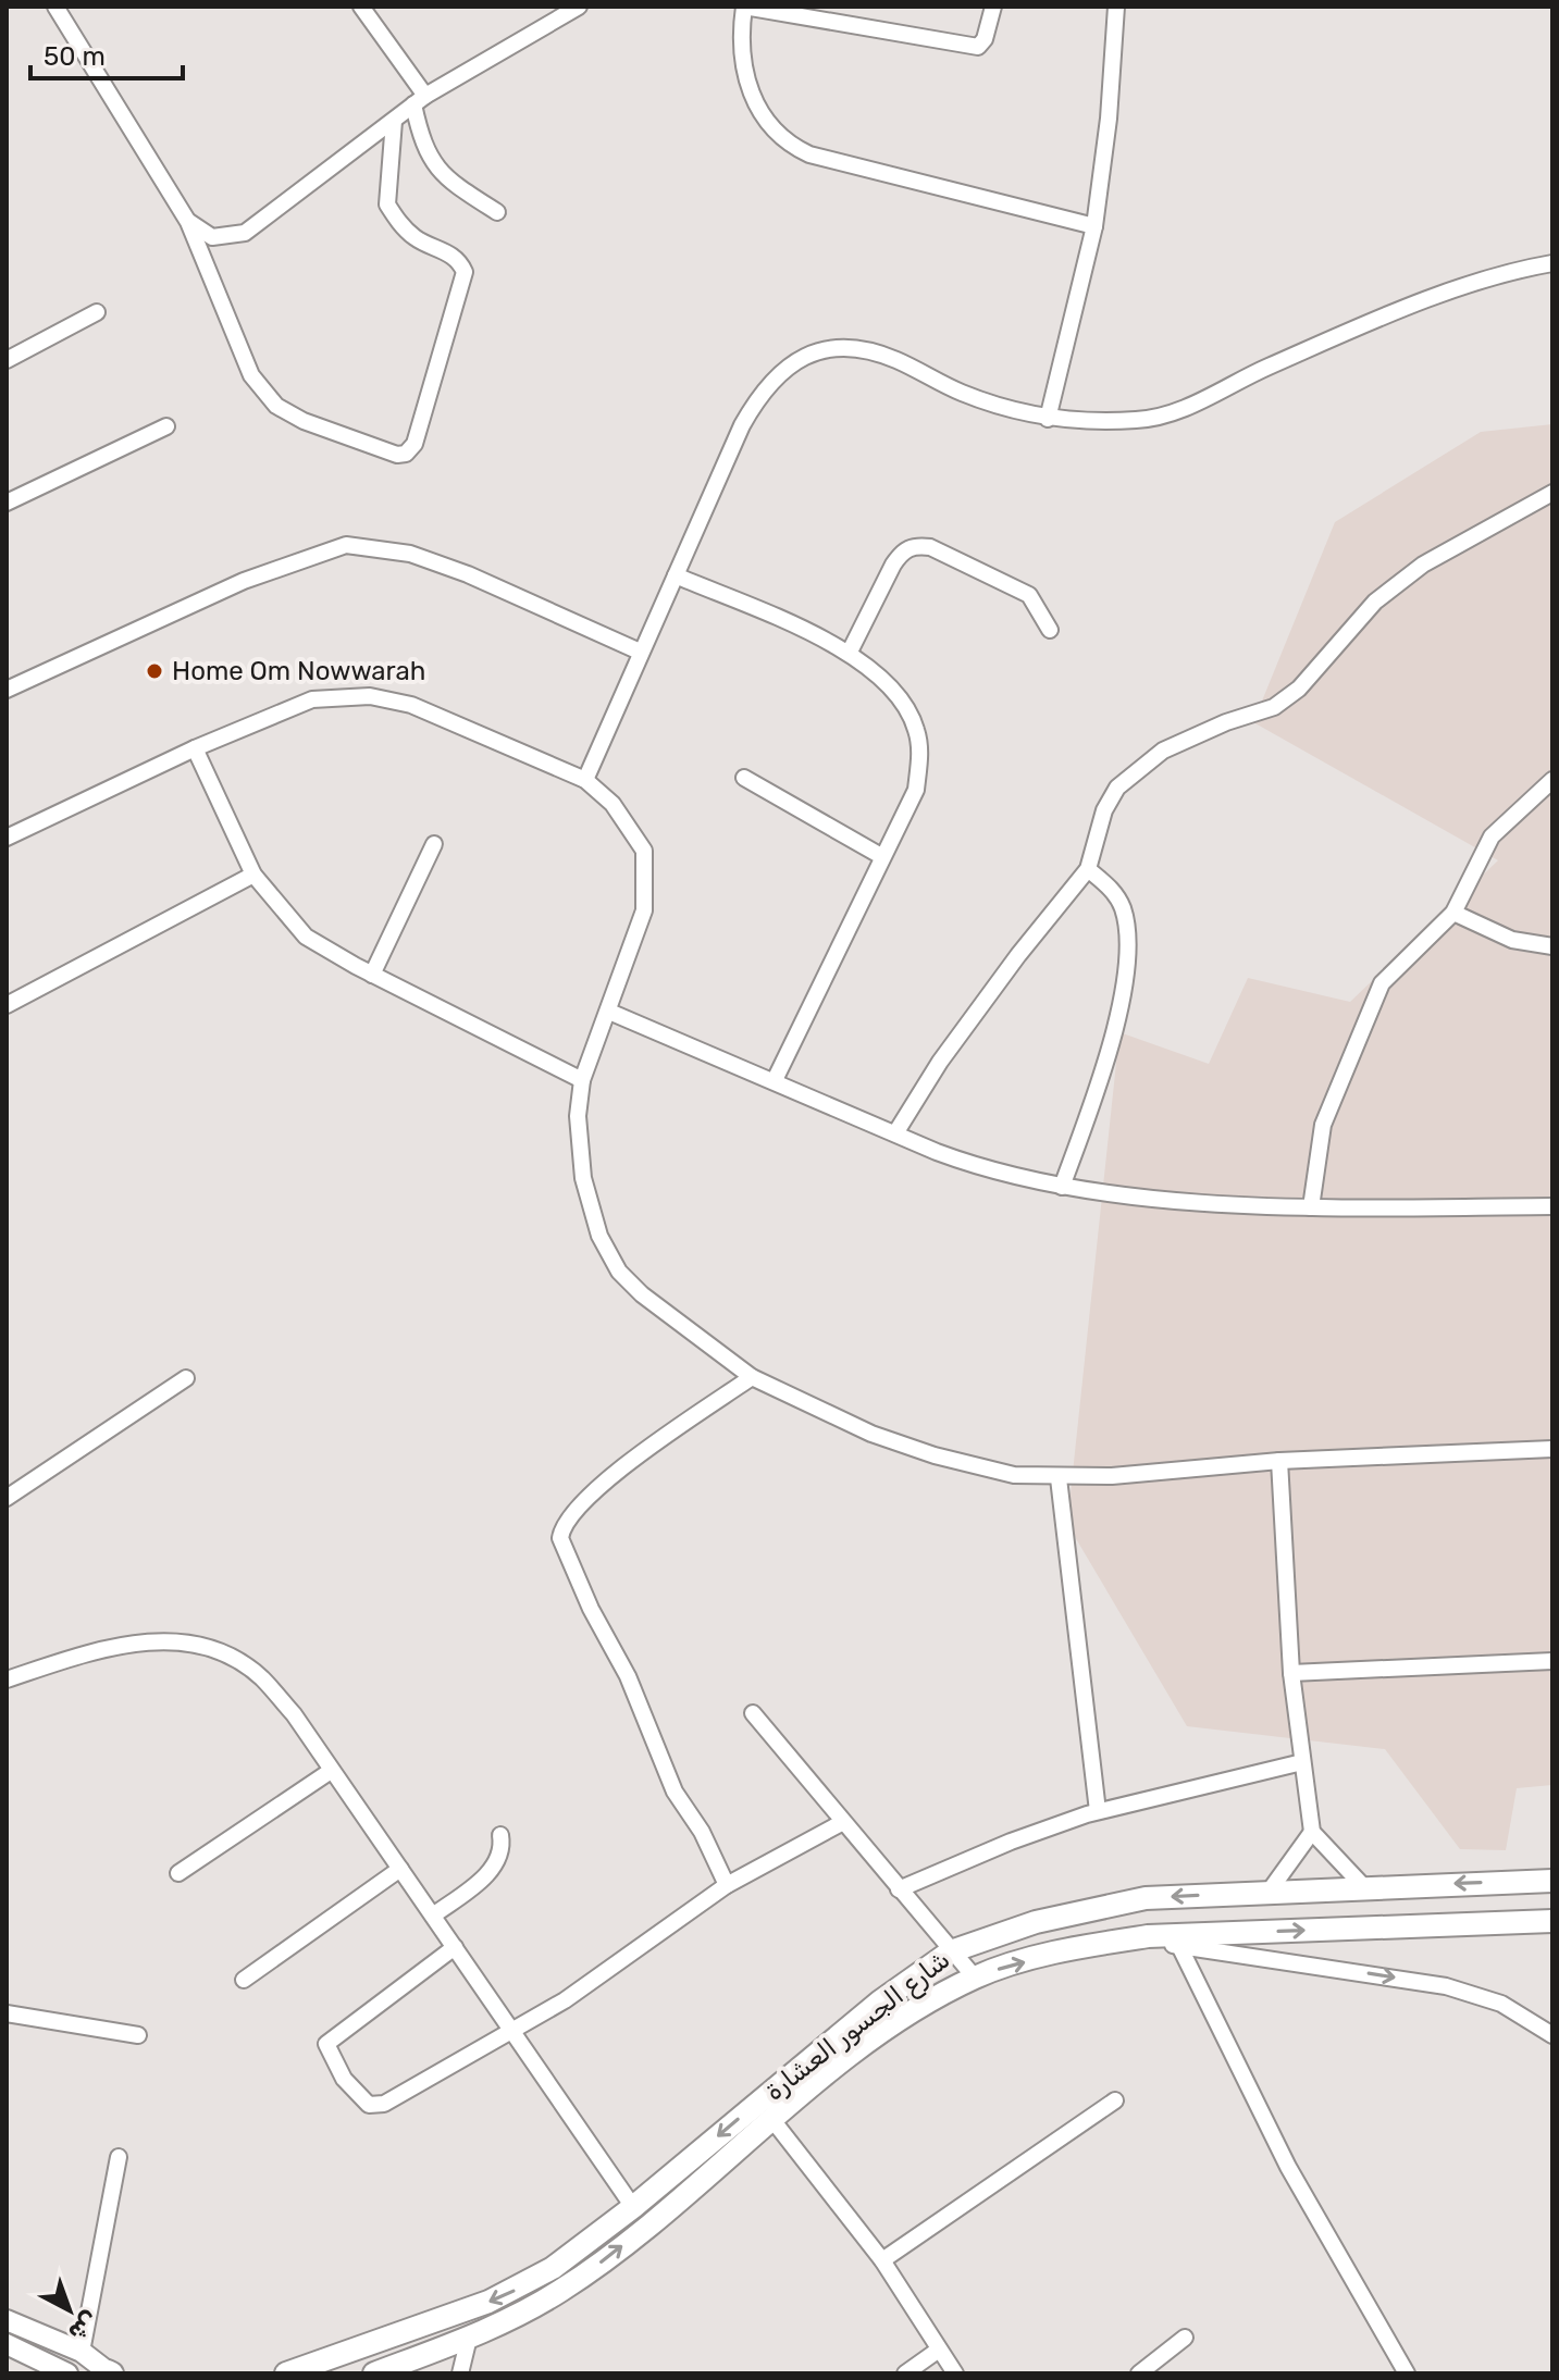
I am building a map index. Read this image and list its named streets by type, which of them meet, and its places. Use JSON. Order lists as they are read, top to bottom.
{
  "streets": {
    "main road": ["شارع الجسور العشارة"]
  },
  "places": ["Home Om Nowwarah"],
  "scale_bar": "50 m",
  "north": "bottom right"
}
